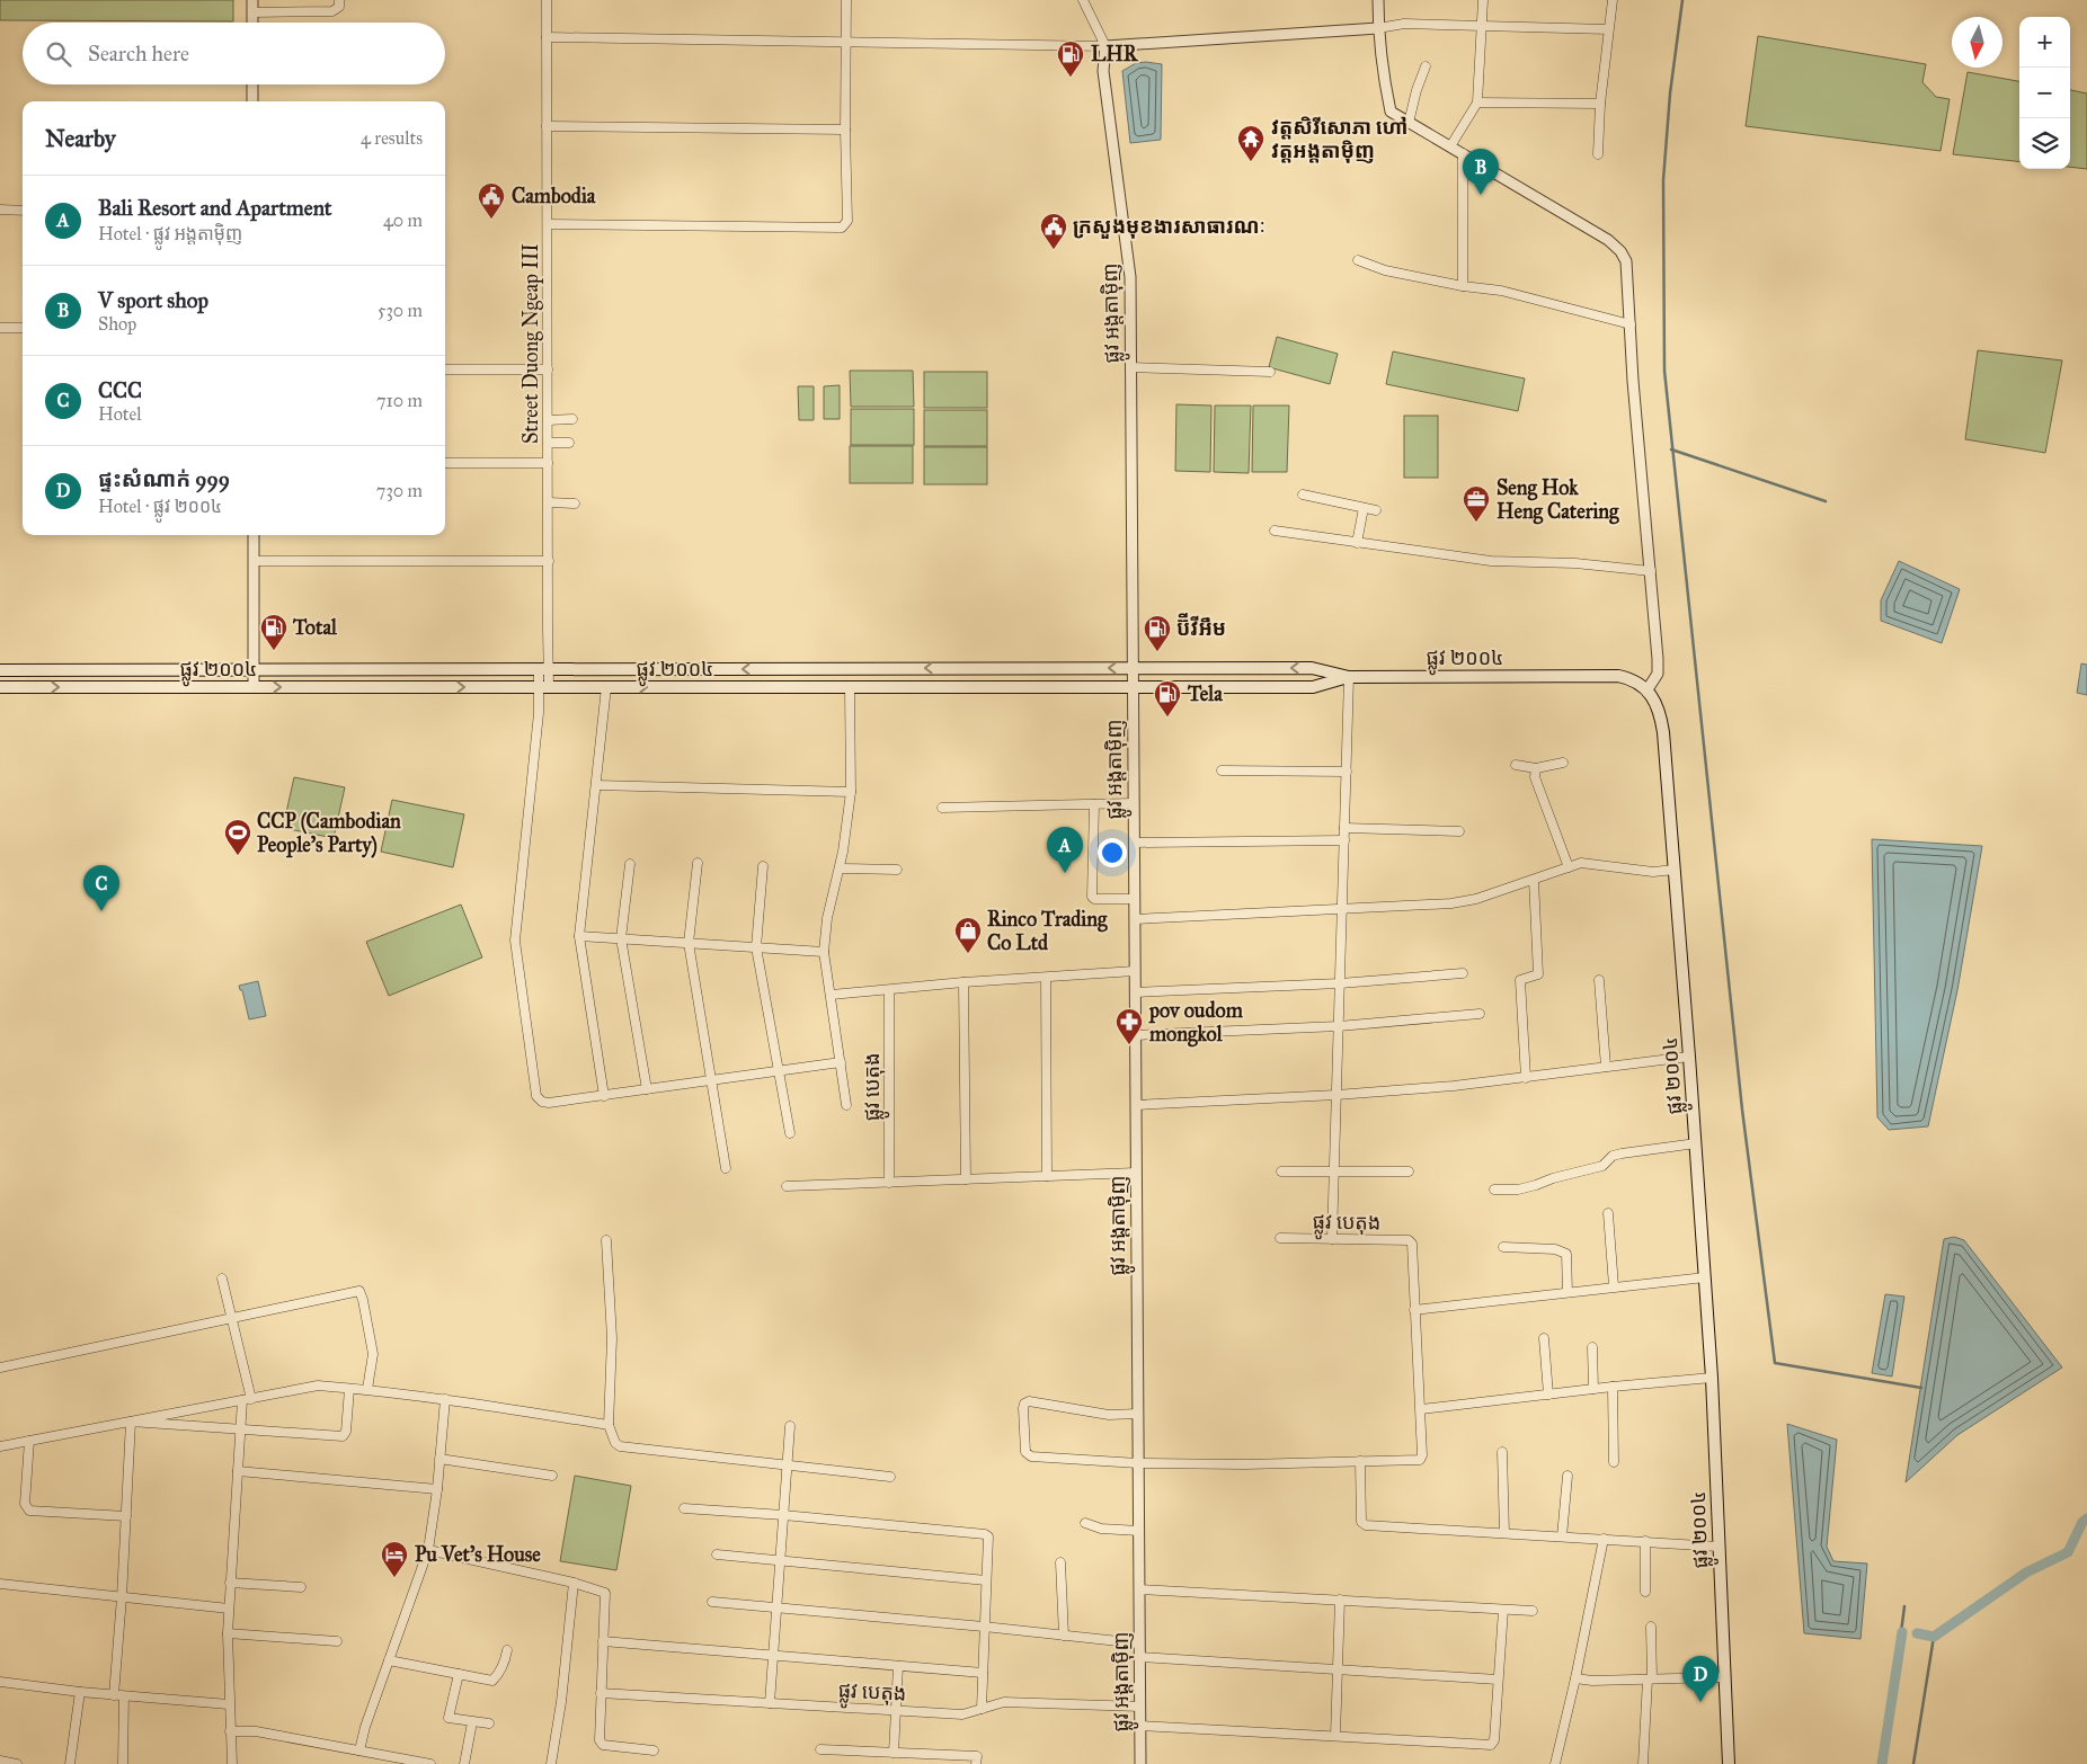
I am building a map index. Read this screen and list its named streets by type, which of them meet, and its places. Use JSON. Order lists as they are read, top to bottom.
{
  "streets": {
    "main road": ["ផ្លូវ ២០០៤"],
    "street": ["ផ្លូវ អង្តតាម៉ិញ", "Street Duong Ngeap III", "ផ្លូវ បេតុង"]
  },
  "crossings": [
    ["ផ្លូវ អង្តតាម៉ិញ", "ផ្លូវ ២០០៤"],
    ["ផ្លូវ អង្តតាម៉ិញ", "ផ្លូវ បេតុង"],
    ["Street Duong Ngeap III", "ផ្លូវ ២០០៤"]
  ],
  "places": {
    "fuel station": [
      "LHR",
      "Total",
      "ប៊ីវីអឹម",
      "Tela"
    ],
    "temple": ["វត្តសិរីសោភា ហៅ វត្តអង្តតាម៉ិញ"],
    "public building": ["Cambodia", "ក្រសួងមុខងារសាធារណៈ"],
    "office": ["Seng Hok Heng Catering"],
    "sports": ["CCP (Cambodian People's Party)"],
    "shop": ["Rinco Trading Co Ltd"],
    "pharmacy": ["pov oudom mongkol"],
    "hotel": ["Pu Vet's House"]
  },
  "north": "bottom",
  "page": {
    "map_buttons": ["+", "−"],
    "search": "Search here",
    "heading": ["Nearby", "4 results"],
    "pins": [
      "B",
      "A",
      "C",
      "D"
    ],
    "list": [
      {
        "mark": "A",
        "name": "Bali Resort and Apartment",
        "note": "Hotel · ផ្លូវ អង្តតាម៉ិញ",
        "value": "40 m"
      },
      {
        "mark": "B",
        "name": "V sport shop",
        "note": "Shop",
        "value": "530 m"
      },
      {
        "mark": "C",
        "name": "CCC",
        "note": "Hotel",
        "value": "710 m"
      },
      {
        "mark": "D",
        "name": "ផ្ទះសំណាក់ 999",
        "note": "Hotel · ផ្លូវ ២០០៤",
        "value": "730 m"
      }
    ]
  }
}
